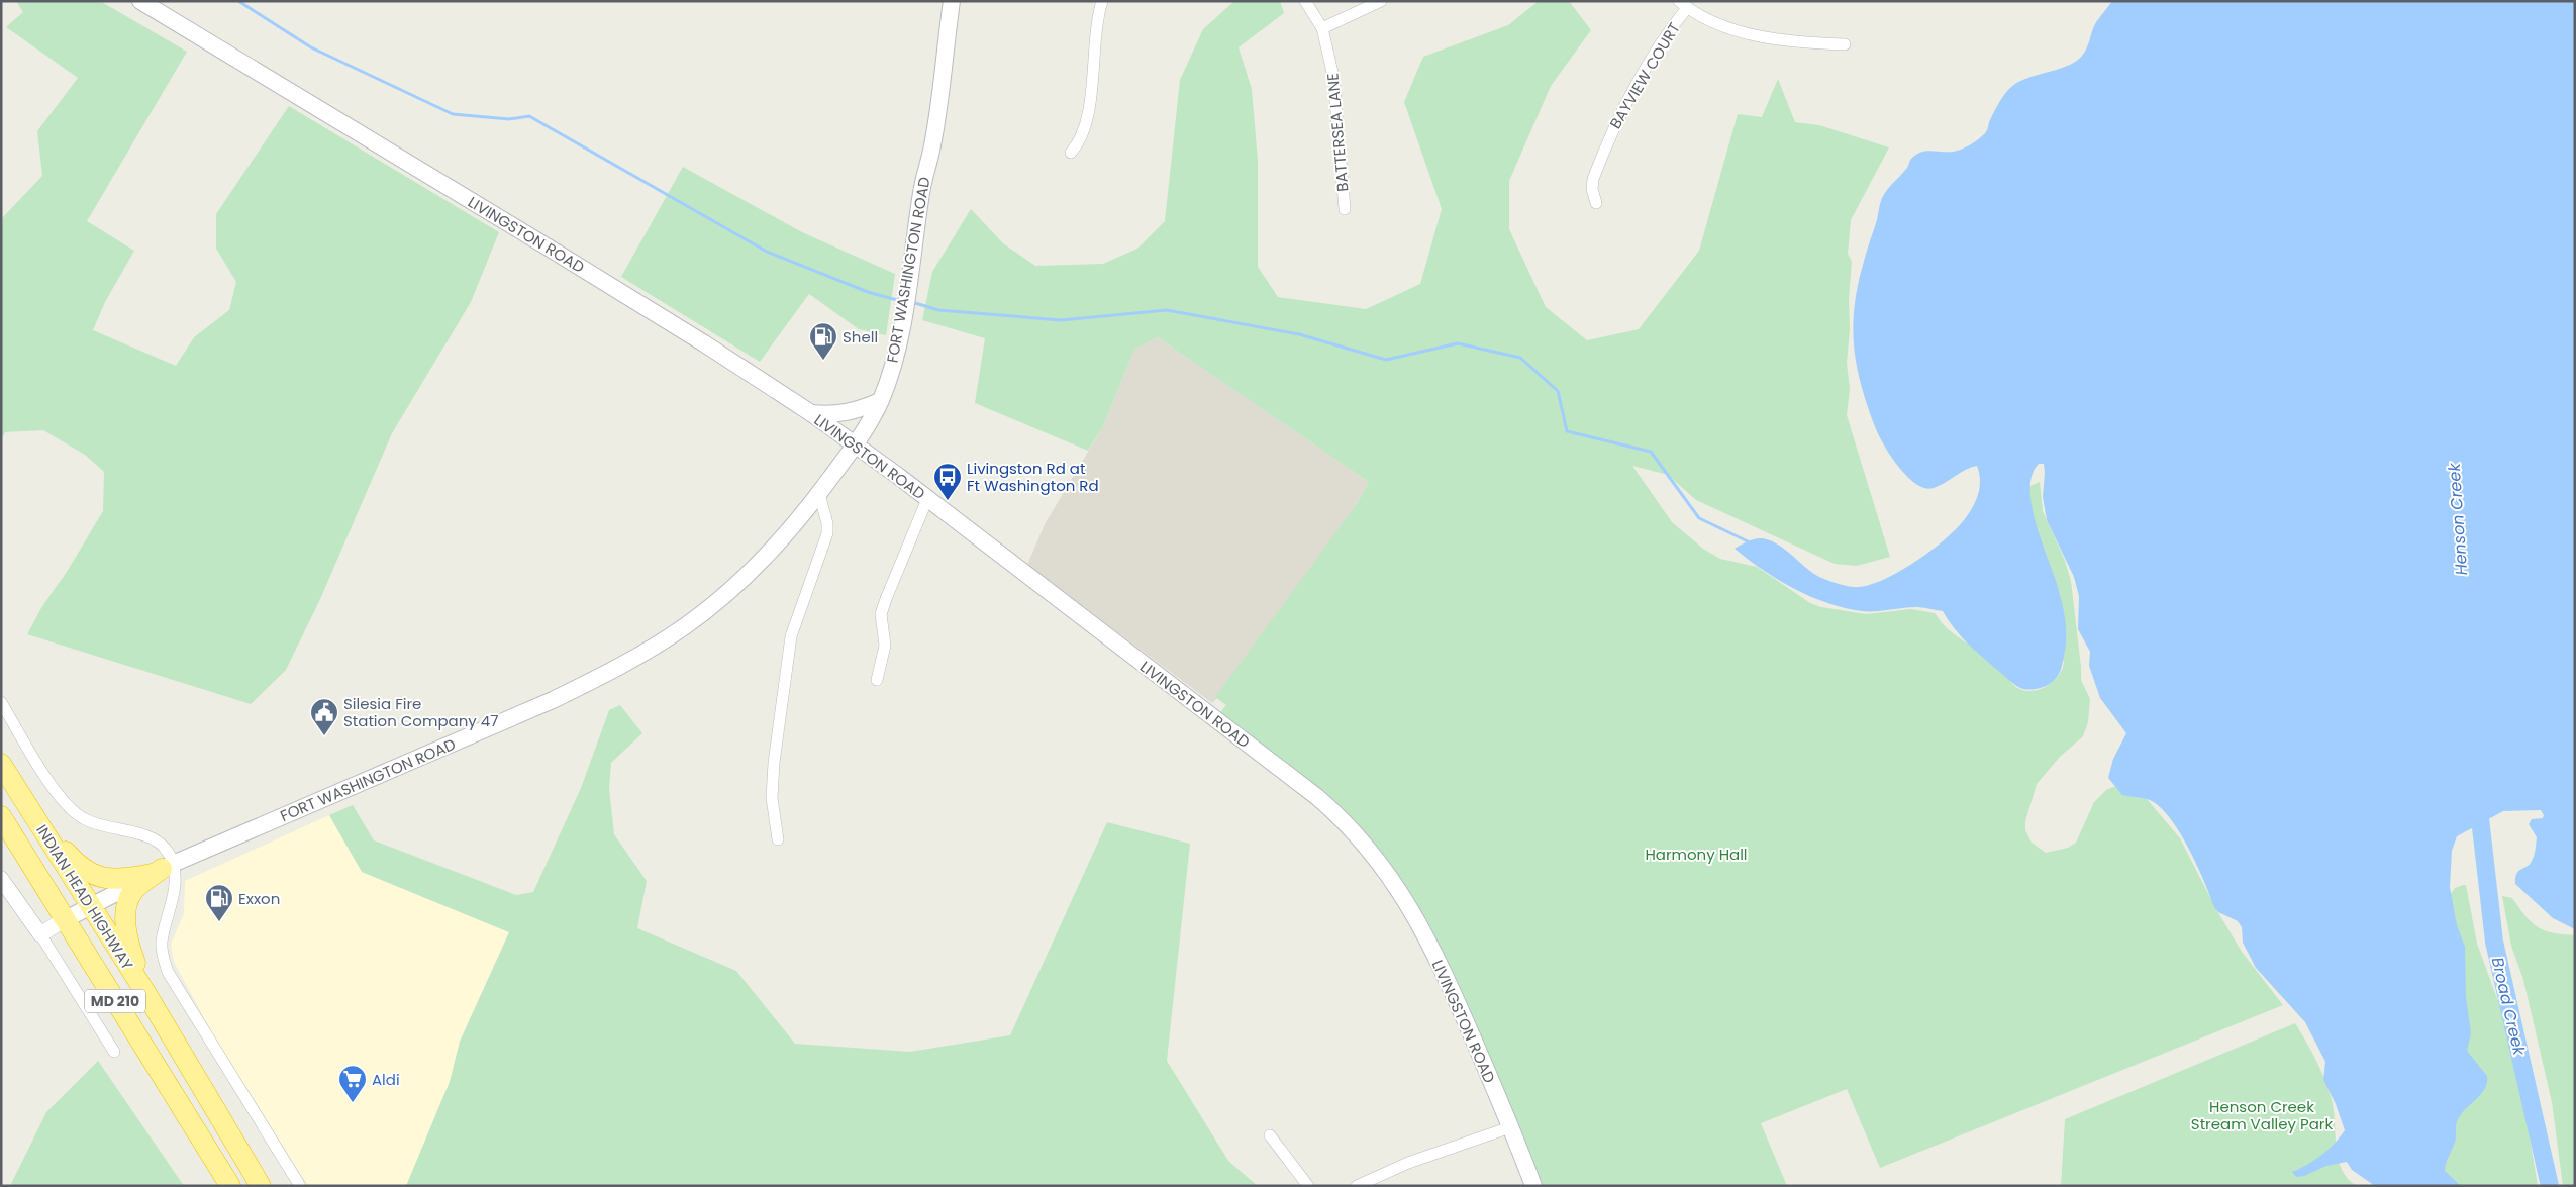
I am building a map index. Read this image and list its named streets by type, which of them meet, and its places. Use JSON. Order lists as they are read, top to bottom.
{
  "streets": {
    "highway": ["INDIAN HEAD HIGHWAY", "MD 210"],
    "main road": ["LIVINGSTON ROAD", "FORT WASHINGTON ROAD"],
    "street": ["BAYVIEW COURT", "BATTERSEA LANE"]
  },
  "crossings": [
    ["LIVINGSTON ROAD", "FORT WASHINGTON ROAD"],
    ["FORT WASHINGTON ROAD", "INDIAN HEAD HIGHWAY"]
  ],
  "water": ["Henson Creek", "Broad Creek"],
  "parks": ["Harmony Hall", "Henson Creek Stream Valley Park"],
  "places": {
    "fuel station": ["Shell", "Exxon"],
    "bus stop": ["Livingston Rd at Ft Washington Rd"],
    "public building": ["Silesia Fire Station Company 47"],
    "supermarket": ["Aldi"]
  }
}
